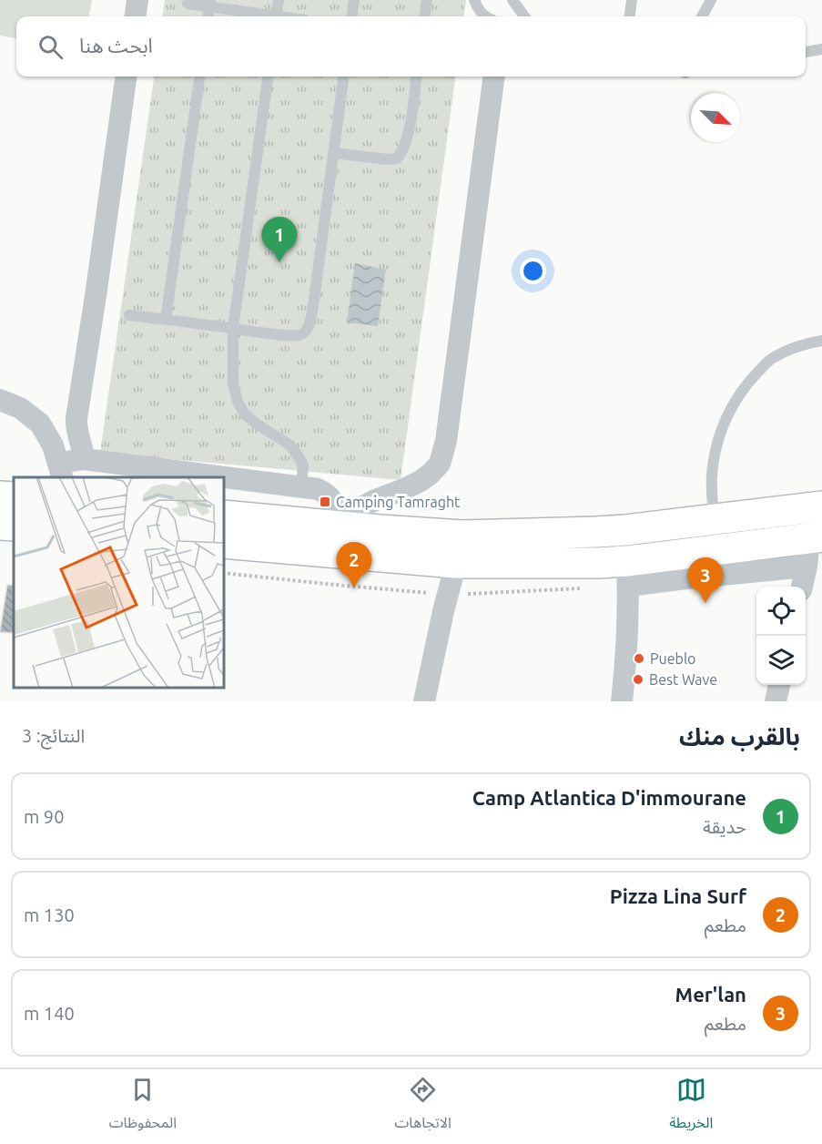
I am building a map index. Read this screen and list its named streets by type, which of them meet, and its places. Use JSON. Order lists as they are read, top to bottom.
{
  "places": {
    "transit": ["Camping Tamraght"],
    "other": ["Pueblo", "Best Wave"]
  },
  "north": "bottom right",
  "page": {
    "search": "ابحث هنا",
    "pins": ["1", "2", "3"],
    "heading": ["بالقرب منك", "النتائج: 3"],
    "list": [
      {
        "mark": "1",
        "name": "Camp Atlantica D'immourane",
        "note": "حديقة",
        "value": "90 m"
      },
      {
        "mark": "2",
        "name": "Pizza Lina Surf",
        "note": "مطعم",
        "value": "130 m"
      },
      {
        "mark": "3",
        "name": "Mer'lan",
        "note": "مطعم",
        "value": "140 m"
      }
    ],
    "nav": ["الخريطة", "الاتجاهات", "المحفوظات"]
  }
}
